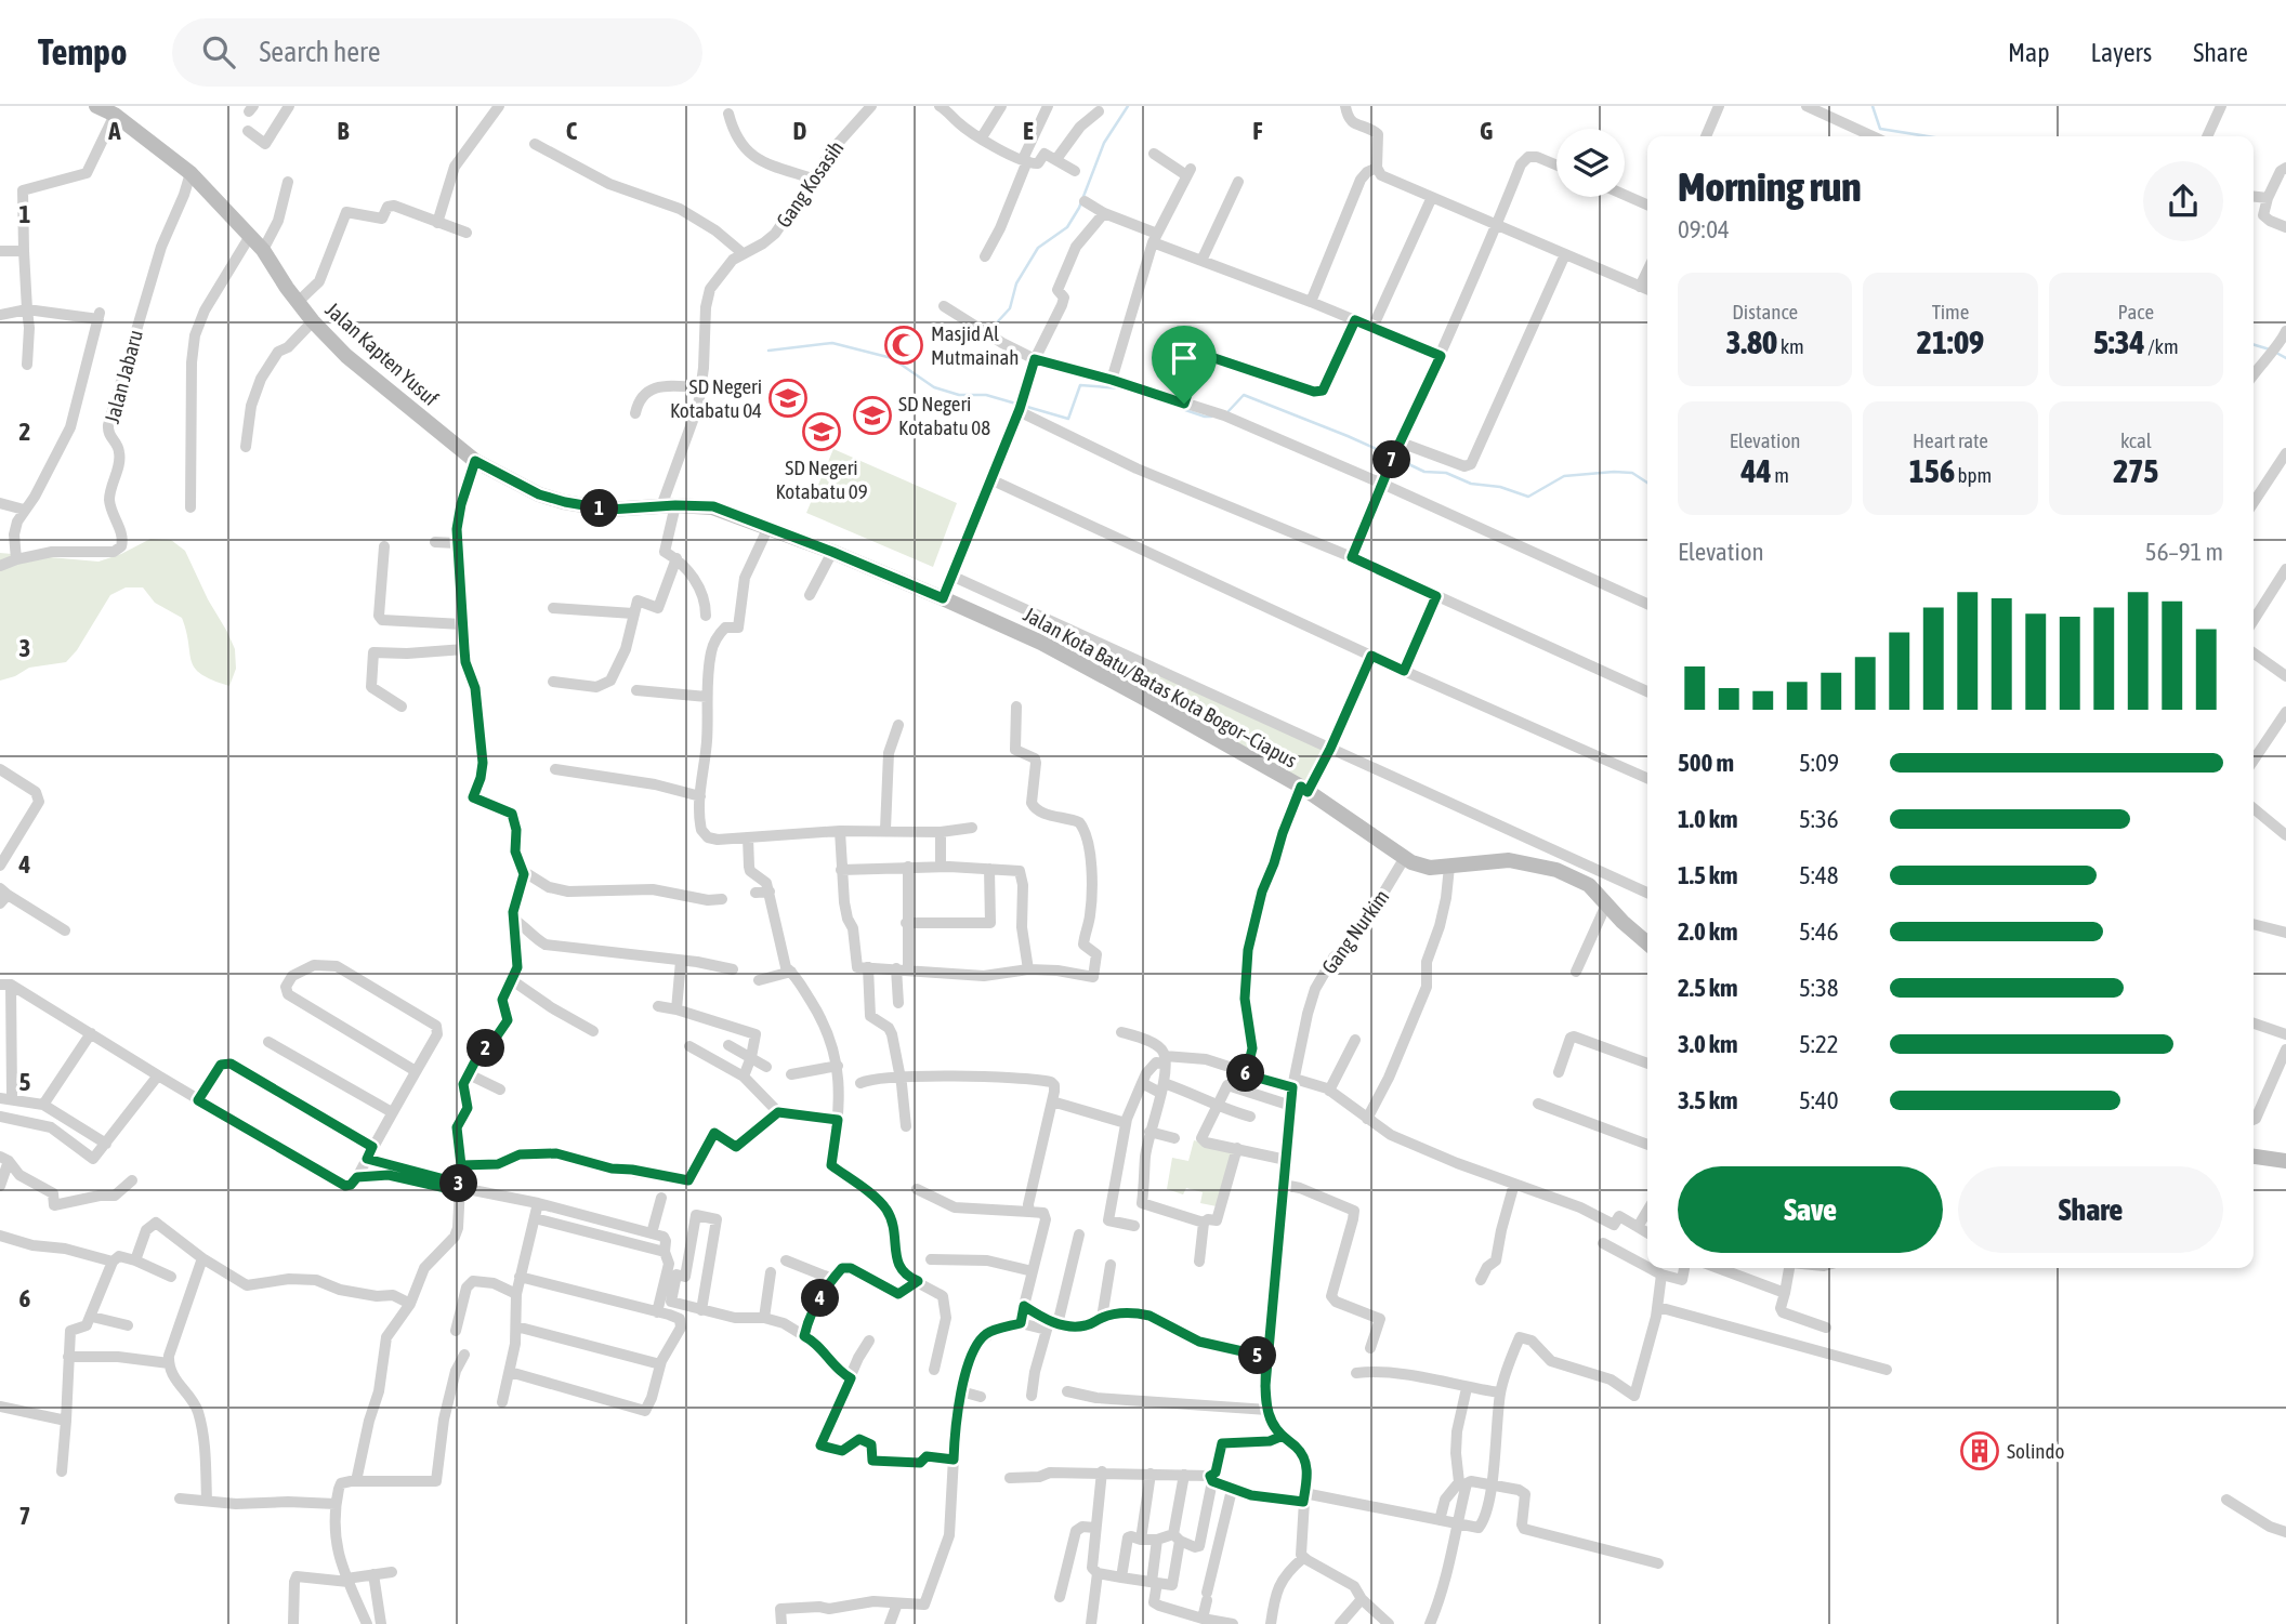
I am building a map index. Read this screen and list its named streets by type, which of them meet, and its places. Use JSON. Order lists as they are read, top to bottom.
{
  "streets": {
    "main road": ["Jalan Kapten Yusuf", "Jalan Kota Batu/Batas Kota Bogor–Ciapus"],
    "street": ["Gang Kosasih", "Jalan Jabaru", "Gang Nurkim"]
  },
  "crossings": [
    ["Gang Kosasih", "Jalan Kapten Yusuf"],
    ["Gang Kosasih", "Jalan Kota Batu/Batas Kota Bogor–Ciapus"],
    ["Jalan Kapten Yusuf", "Jalan Jabaru"],
    ["Jalan Kapten Yusuf", "Jalan Kota Batu/Batas Kota Bogor–Ciapus"],
    ["Jalan Kota Batu/Batas Kota Bogor–Ciapus", "Gang Nurkim"]
  ],
  "places": {
    "mosque": ["Masjid Al Mutmainah"],
    "school or university": ["SD Negeri Kotabatu 04", "SD Negeri Kotabatu 08", "SD Negeri Kotabatu 09"],
    "building": ["Solindo"]
  },
  "page": {
    "header": "Tempo",
    "search": "Search here",
    "nav": ["Map", "Layers", "Share"],
    "heading": ["Morning run", "09:04"],
    "stats": [
      ["Distance", "3.80 km"],
      ["Time", "21:09"],
      ["Pace", "5:34 /km"],
      ["Elevation", "44 m"],
      ["Heart rate", "156 bpm"],
      ["kcal", "275"]
    ],
    "pins": [
      "7",
      "1",
      "2",
      "6",
      "3",
      "4",
      "5"
    ],
    "chart": ["Elevation", "56–91 m"],
    "list": [
      {
        "name": "500 m",
        "note": "5:09"
      },
      {
        "name": "1.0 km",
        "note": "5:36"
      },
      {
        "name": "1.5 km",
        "note": "5:48"
      },
      {
        "name": "2.0 km",
        "note": "5:46"
      },
      {
        "name": "2.5 km",
        "note": "5:38"
      },
      {
        "name": "3.0 km",
        "note": "5:22"
      },
      {
        "name": "3.5 km",
        "note": "5:40"
      }
    ],
    "buttons": ["Save", "Share"]
  },
  "grid": {
    "columns": [
      "A",
      "B",
      "C",
      "D",
      "E",
      "F",
      "G"
    ],
    "rows": [
      "1",
      "2",
      "3",
      "4",
      "5",
      "6",
      "7"
    ]
  }
}
